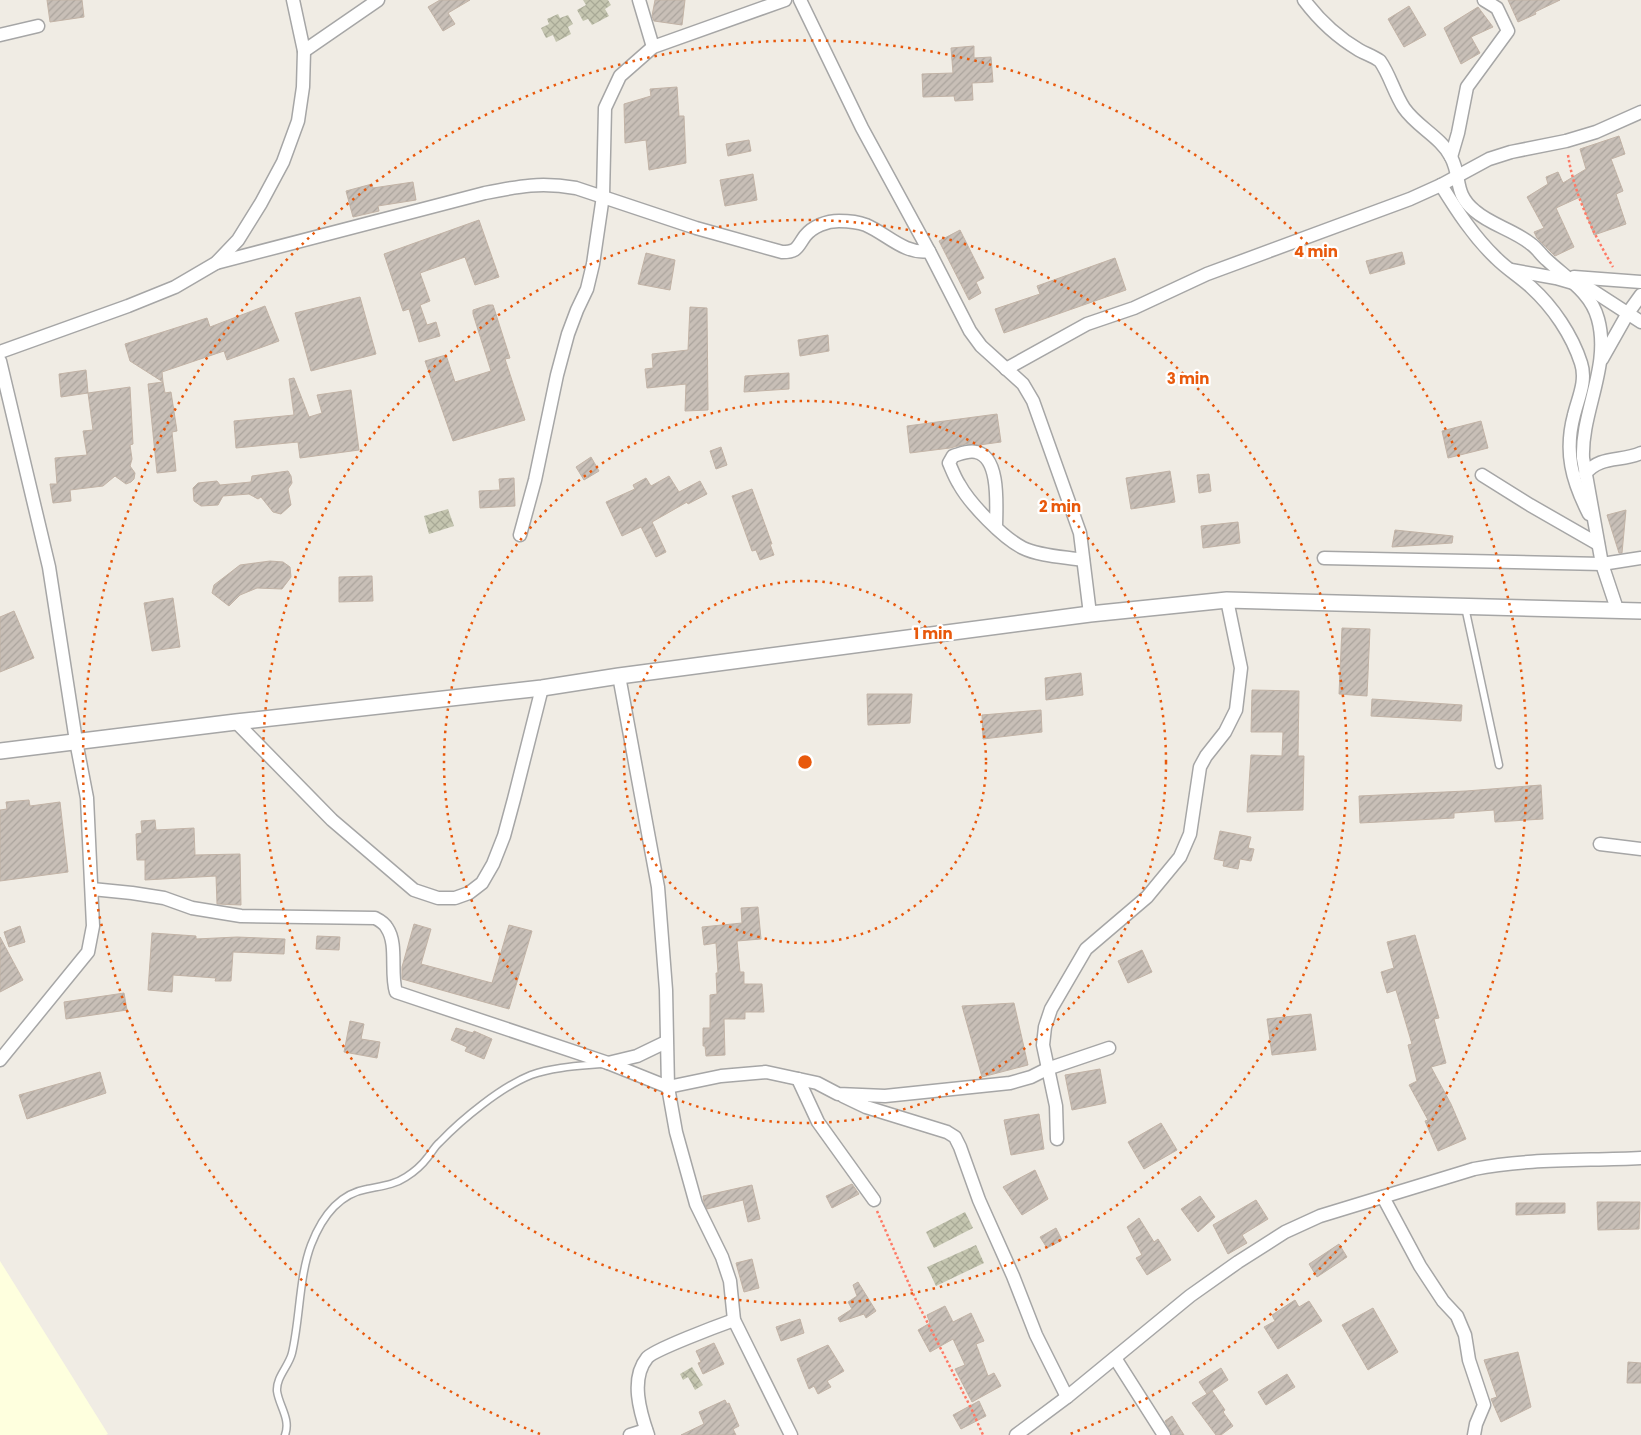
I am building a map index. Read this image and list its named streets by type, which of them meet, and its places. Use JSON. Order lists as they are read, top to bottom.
{
  "rings": [
    "4 min",
    "3 min",
    "2 min",
    "1 min"
  ]
}
